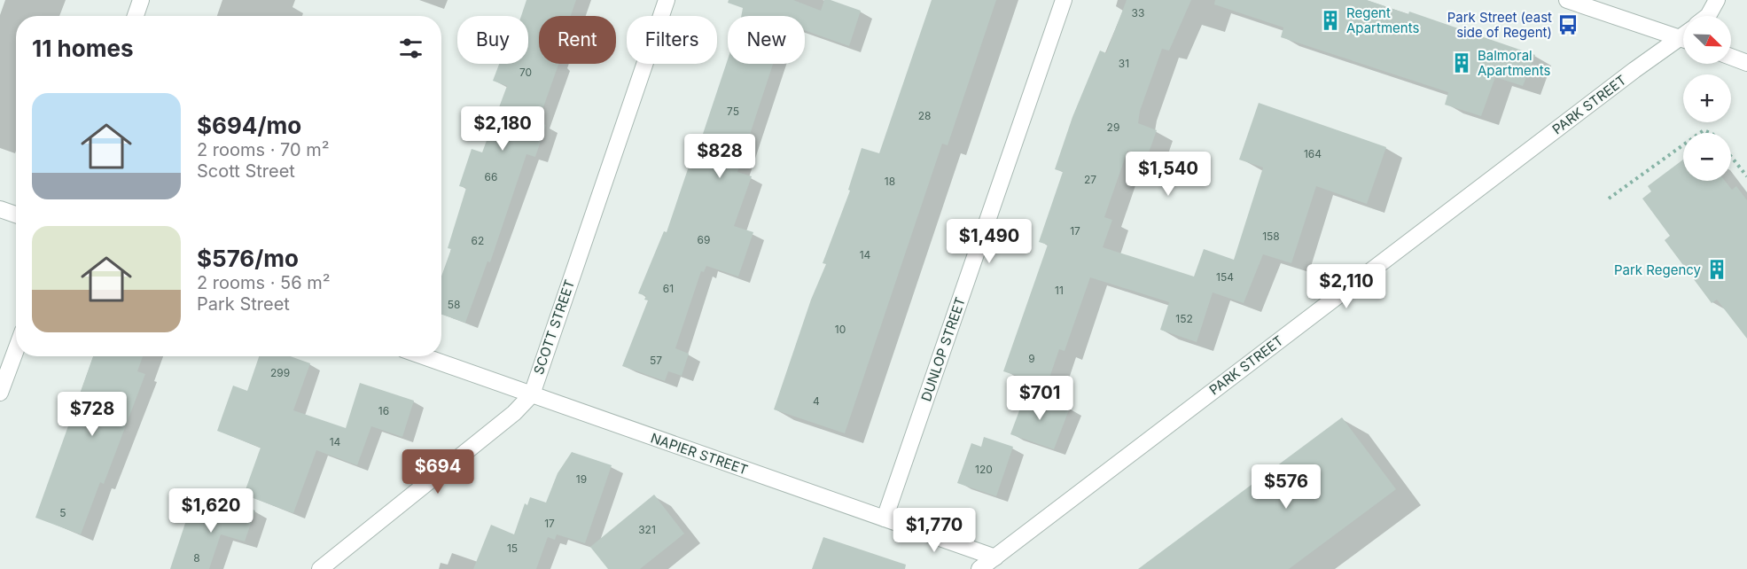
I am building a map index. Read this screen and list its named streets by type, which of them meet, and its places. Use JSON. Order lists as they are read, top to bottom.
{
  "streets": {
    "street": [
      "PARK STREET",
      "SCOTT STREET",
      "DUNLOP STREET",
      "NAPIER STREET"
    ]
  },
  "crossings": [
    ["PARK STREET", "NAPIER STREET"],
    ["SCOTT STREET", "NAPIER STREET"],
    ["DUNLOP STREET", "NAPIER STREET"]
  ],
  "places": {
    "building": ["Regent Apartments", "Balmoral Apartments", "Park Regency"],
    "bus stop": ["Park Street (east side of Regent)"]
  },
  "house_numbers": [
    "33",
    "31",
    "70",
    "75",
    "28",
    "29",
    "164",
    "66",
    "27",
    "18",
    "17",
    "158",
    "69",
    "62",
    "14",
    "154",
    "61",
    "11",
    "58",
    "152",
    "10",
    "9",
    "57",
    "299",
    "4",
    "16",
    "14",
    "120",
    "19",
    "5",
    "17",
    "321",
    "15",
    "8"
  ],
  "north": "bottom right",
  "page": {
    "map_buttons": ["+", "−"],
    "chip": [
      "Buy",
      "Rent",
      "Filters",
      "New"
    ],
    "heading": "11 homes",
    "list": [
      {
        "name": "$694/mo",
        "note": "2 rooms · 70 m² · Scott Street"
      },
      {
        "name": "$576/mo",
        "note": "2 rooms · 56 m² · Park Street"
      }
    ],
    "price": [
      "$2,180",
      "$828",
      "$1,540",
      "$1,490",
      "$2,110",
      "$701",
      "$728",
      "$694",
      "$576",
      "$1,620",
      "$1,770"
    ]
  }
}
